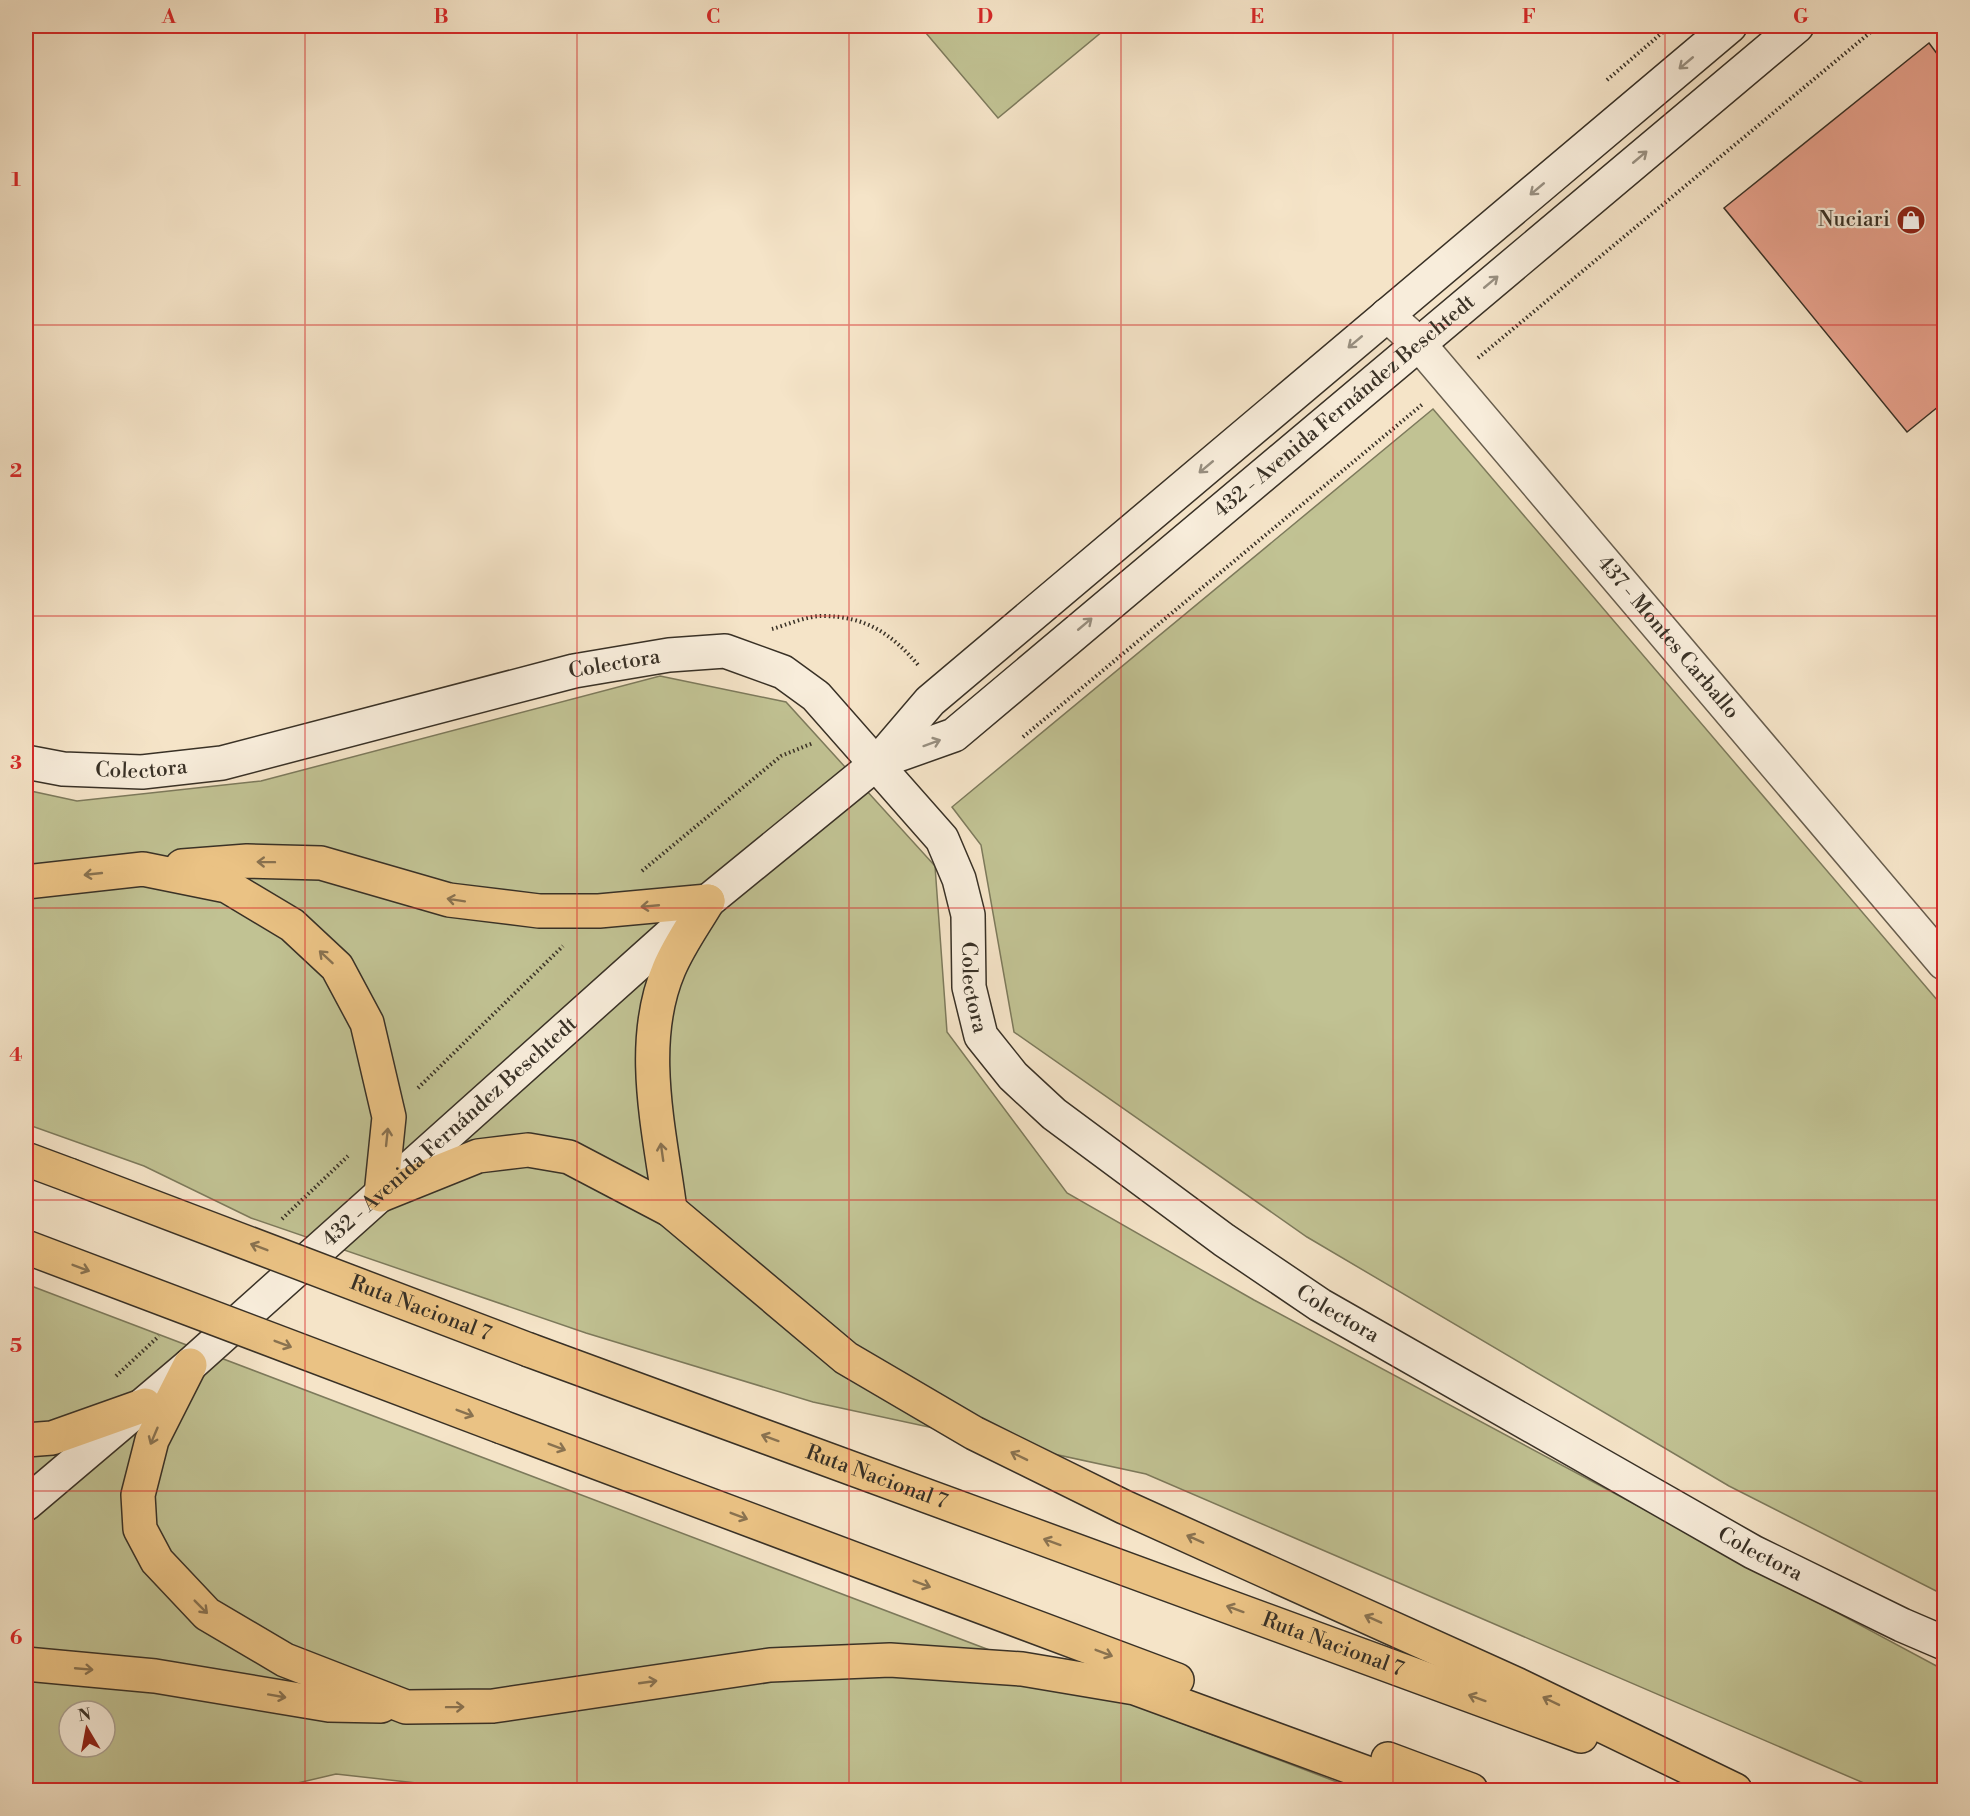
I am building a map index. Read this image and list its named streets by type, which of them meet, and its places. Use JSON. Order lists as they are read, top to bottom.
{
  "streets": {
    "highway": ["Ruta Nacional 7"],
    "street": ["432 - Avenida Fernández Beschtedt", "437 - Montes Carballo", "Colectora"]
  },
  "crossings": [
    ["432 - Avenida Fernández Beschtedt", "437 - Montes Carballo"],
    ["432 - Avenida Fernández Beschtedt", "Colectora"]
  ],
  "places": {
    "shop": ["Nuciari"]
  },
  "north": "top",
  "grid": {
    "columns": [
      "A",
      "B",
      "C",
      "D",
      "E",
      "F",
      "G"
    ],
    "rows": [
      "1",
      "2",
      "3",
      "4",
      "5",
      "6"
    ]
  }
}
